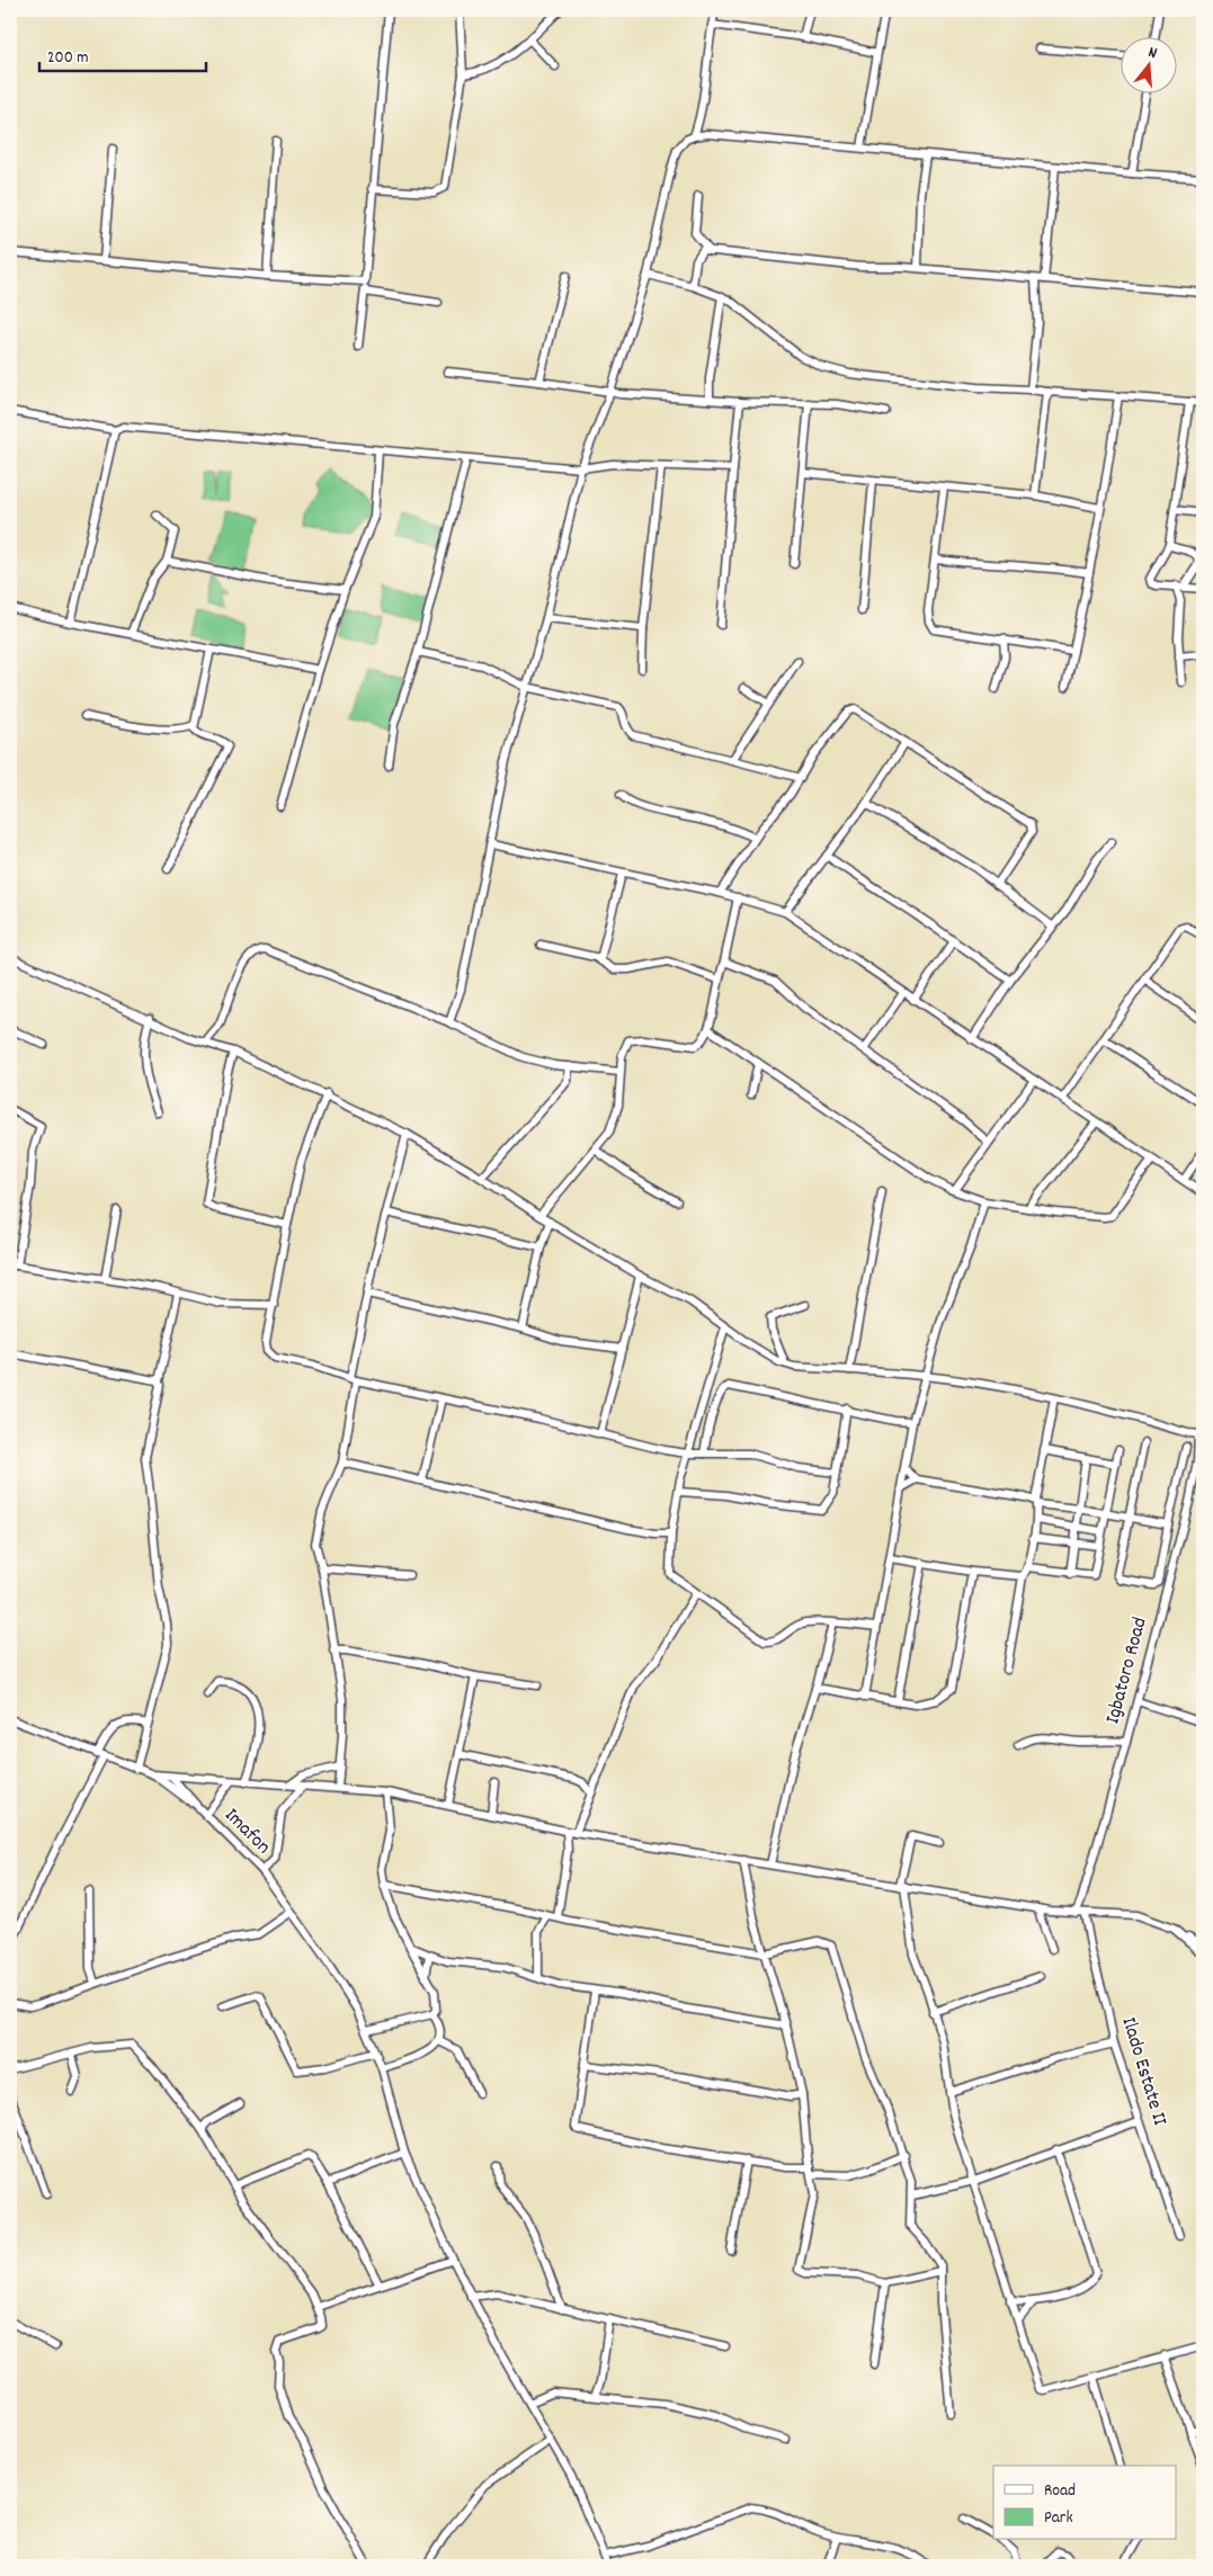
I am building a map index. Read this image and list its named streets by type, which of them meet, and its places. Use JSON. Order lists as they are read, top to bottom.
{
  "streets": {
    "street": ["Igbatoro Road", "Imafon", "Ilado Estate II"]
  },
  "legend": ["Road", "Park"],
  "scale_bar": "200 m",
  "north": "top"
}
